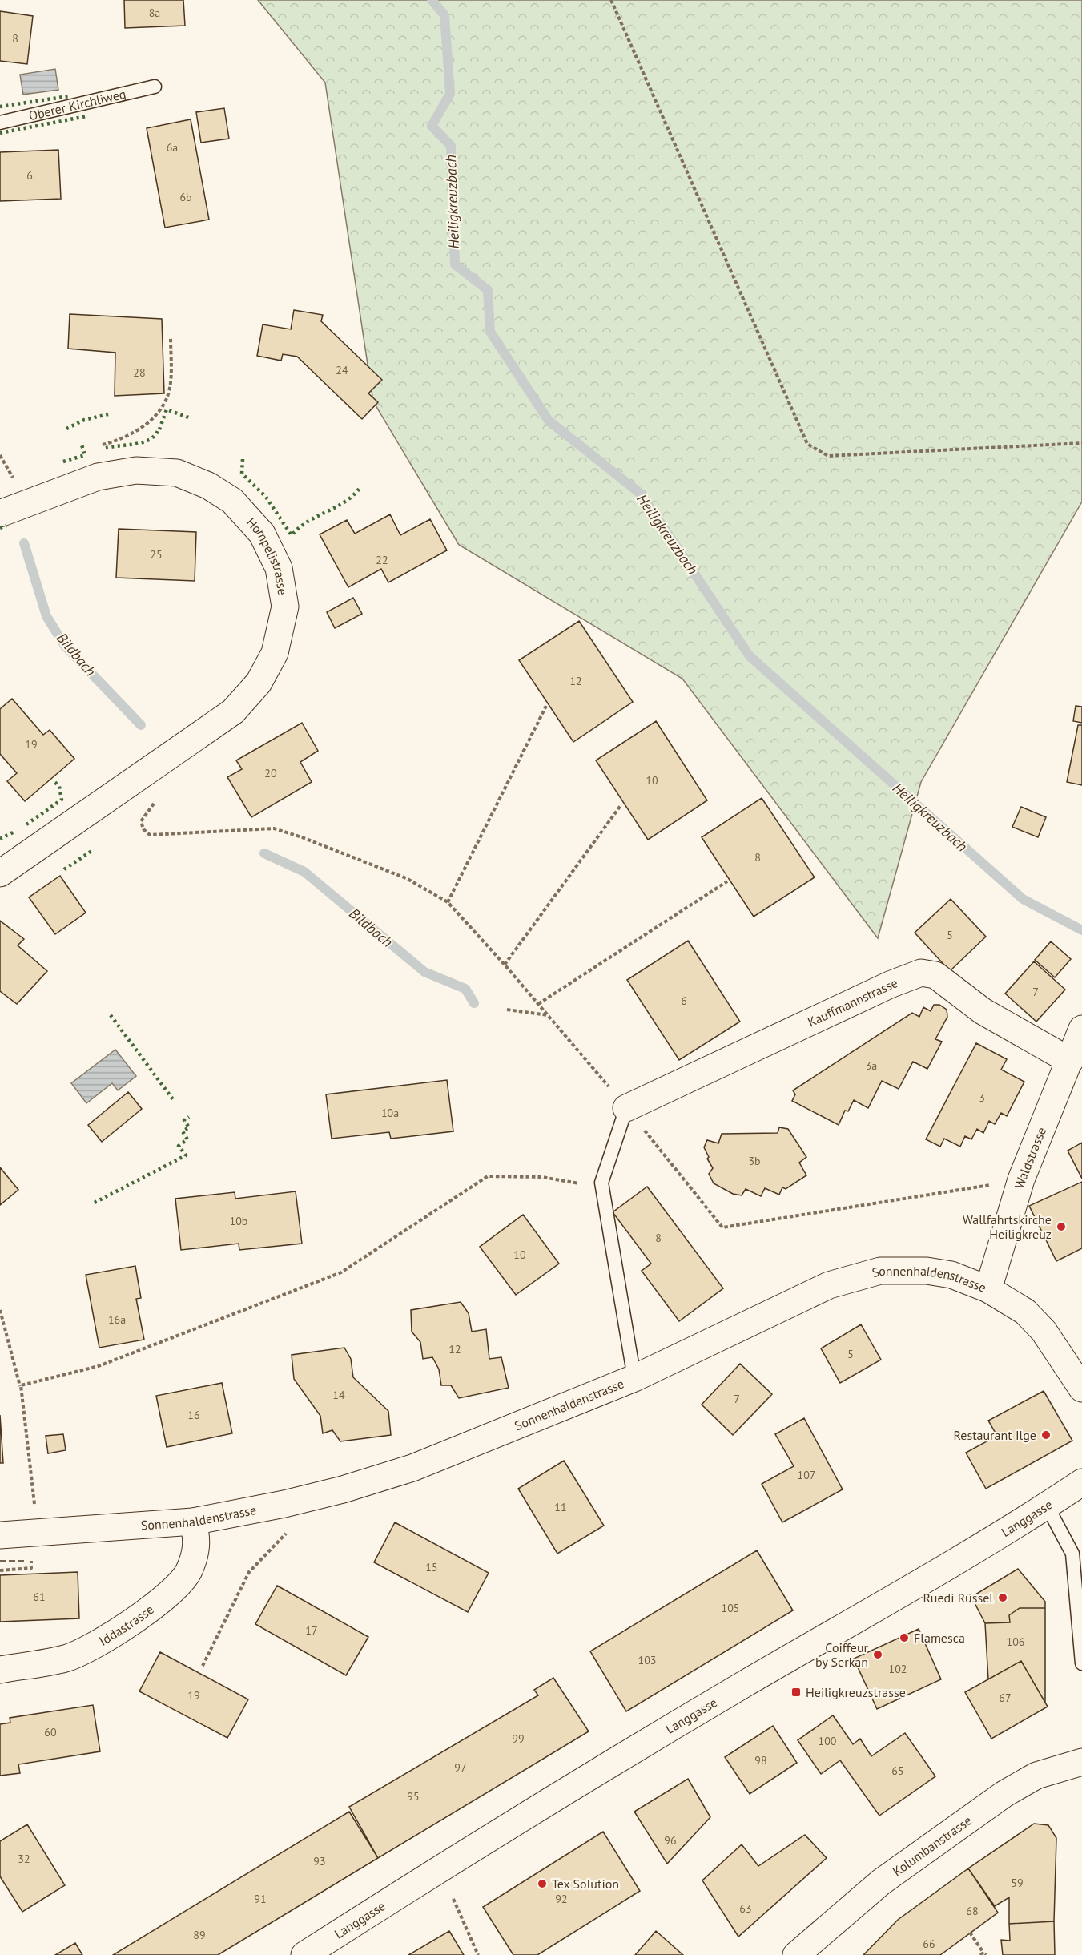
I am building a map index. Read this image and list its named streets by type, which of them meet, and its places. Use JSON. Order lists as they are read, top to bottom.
{
  "streets": {
    "street": [
      "Hompelistrasse",
      "Kauffmannstrasse",
      "Waldstrasse",
      "Sonnenhaldenstrasse",
      "Langgasse",
      "Iddastrasse",
      "Kolumbanstrasse"
    ],
    "lane": ["Oberer Kirchliweg"]
  },
  "crossings": [
    ["Kauffmannstrasse", "Waldstrasse"],
    ["Waldstrasse", "Sonnenhaldenstrasse"],
    ["Sonnenhaldenstrasse", "Iddastrasse"]
  ],
  "water": ["Heiligkreuzbach", "Bildbach"],
  "places": {
    "other": [
      "Wallfahrtskirche Heiligkreuz",
      "Restaurant Ilge",
      "Ruedi Rüssel",
      "Flamesca",
      "Coiffeur by Serkan",
      "Tex Solution"
    ],
    "transit": ["Heiligkreuzstrasse"]
  },
  "house_numbers": [
    "8a",
    "8",
    "6a",
    "6",
    "6b",
    "24",
    "28",
    "25",
    "22",
    "12",
    "19",
    "20",
    "10",
    "8",
    "5",
    "7",
    "6",
    "3a",
    "3",
    "10a",
    "3b",
    "10b",
    "8",
    "10",
    "16a",
    "12",
    "5",
    "14",
    "7",
    "16",
    "107",
    "11",
    "15",
    "61",
    "105",
    "17",
    "106",
    "103",
    "102",
    "19",
    "67",
    "60",
    "99",
    "100",
    "98",
    "97",
    "65",
    "95",
    "96",
    "32",
    "93",
    "59",
    "91",
    "92",
    "63",
    "68",
    "89",
    "66"
  ]
}
